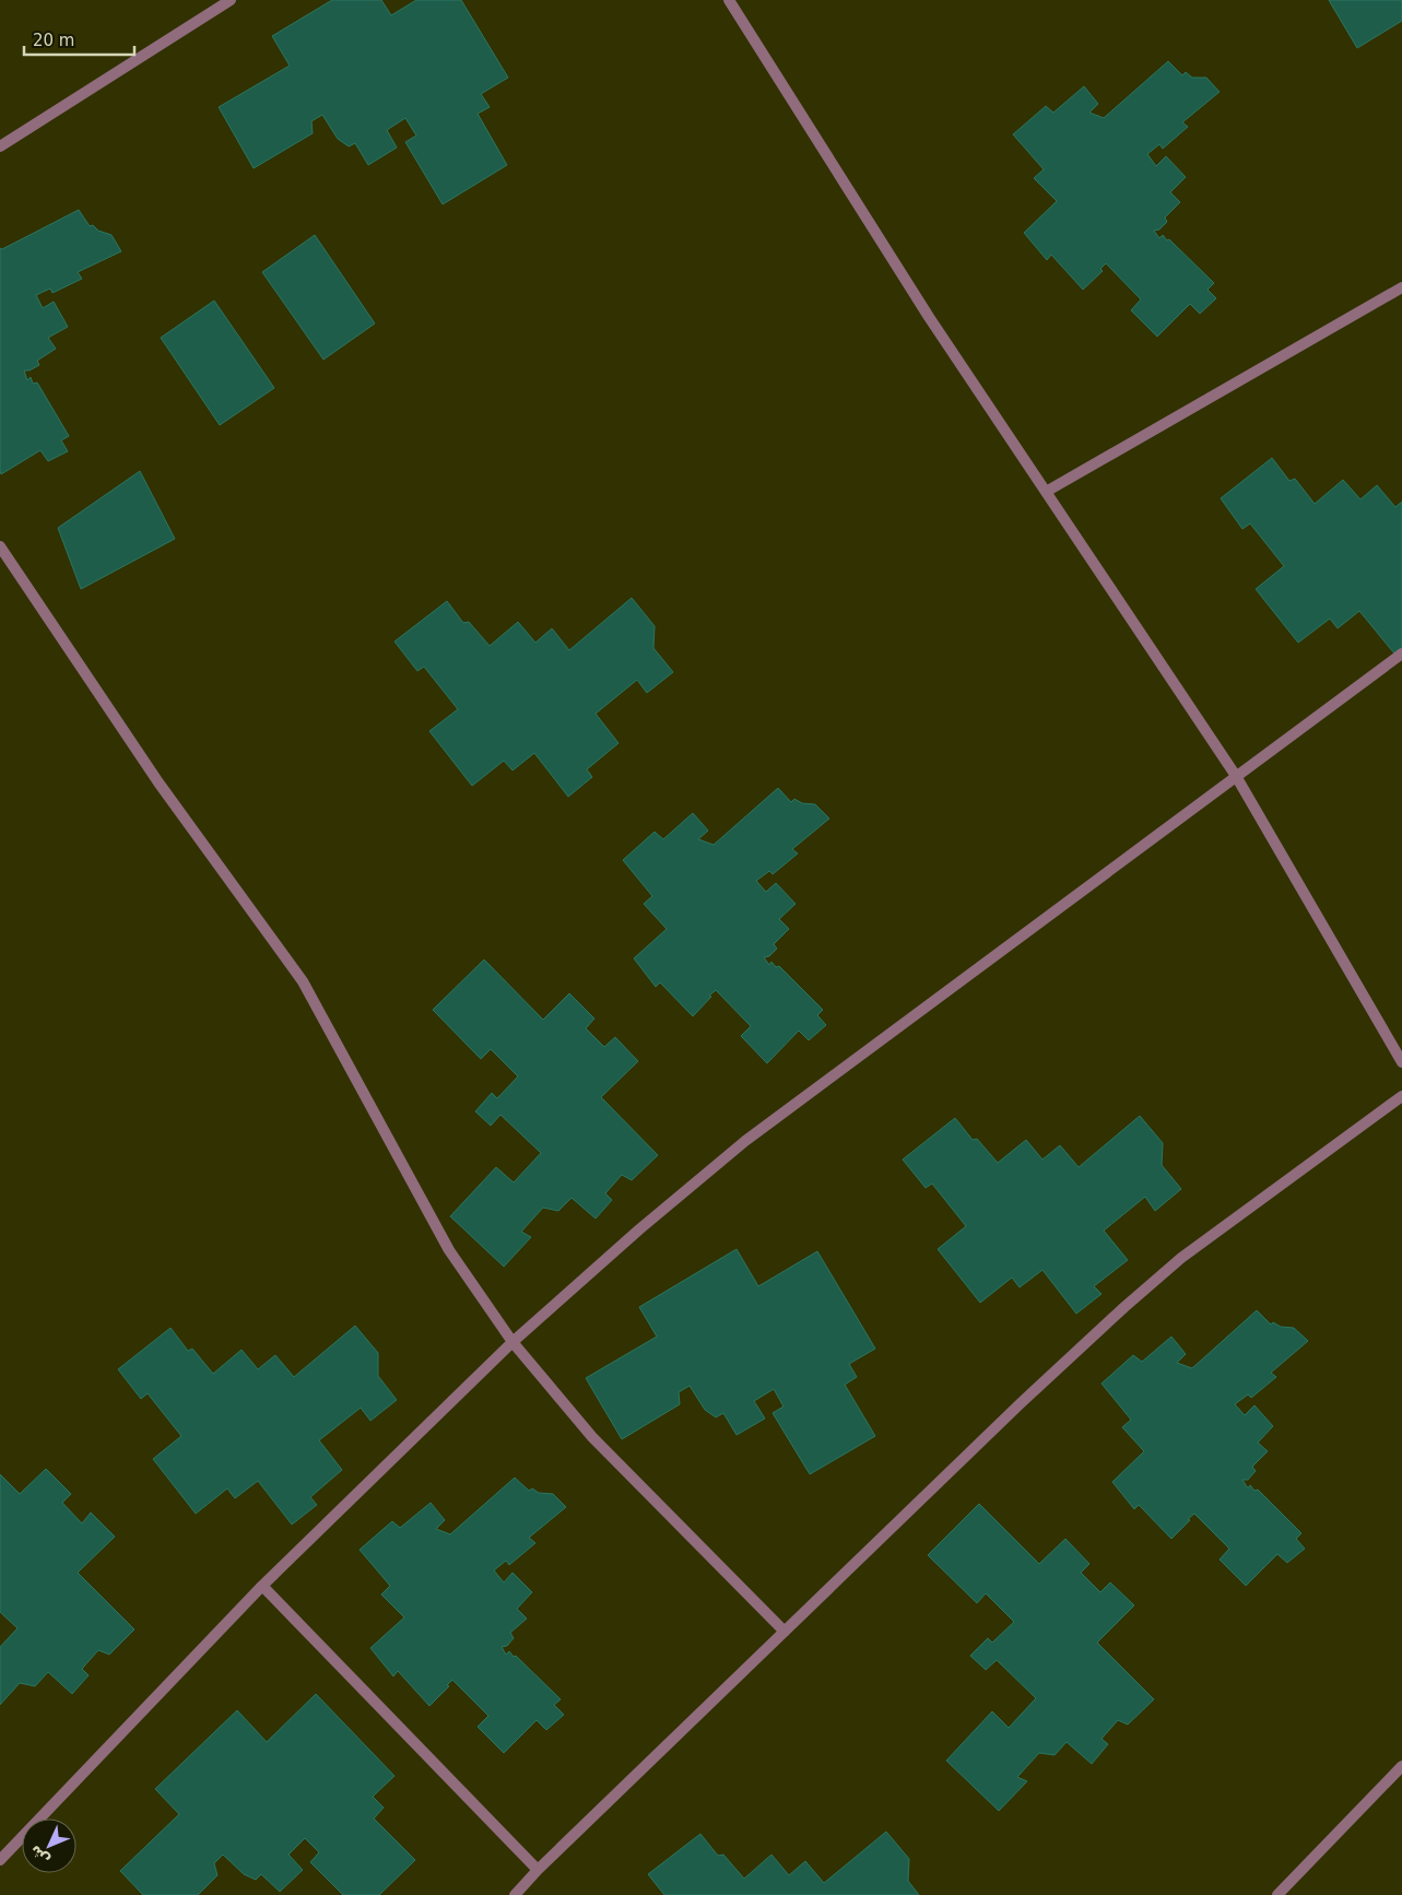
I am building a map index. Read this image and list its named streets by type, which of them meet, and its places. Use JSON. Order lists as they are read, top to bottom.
{
  "scale_bar": "20 m",
  "north": "bottom left"
}
